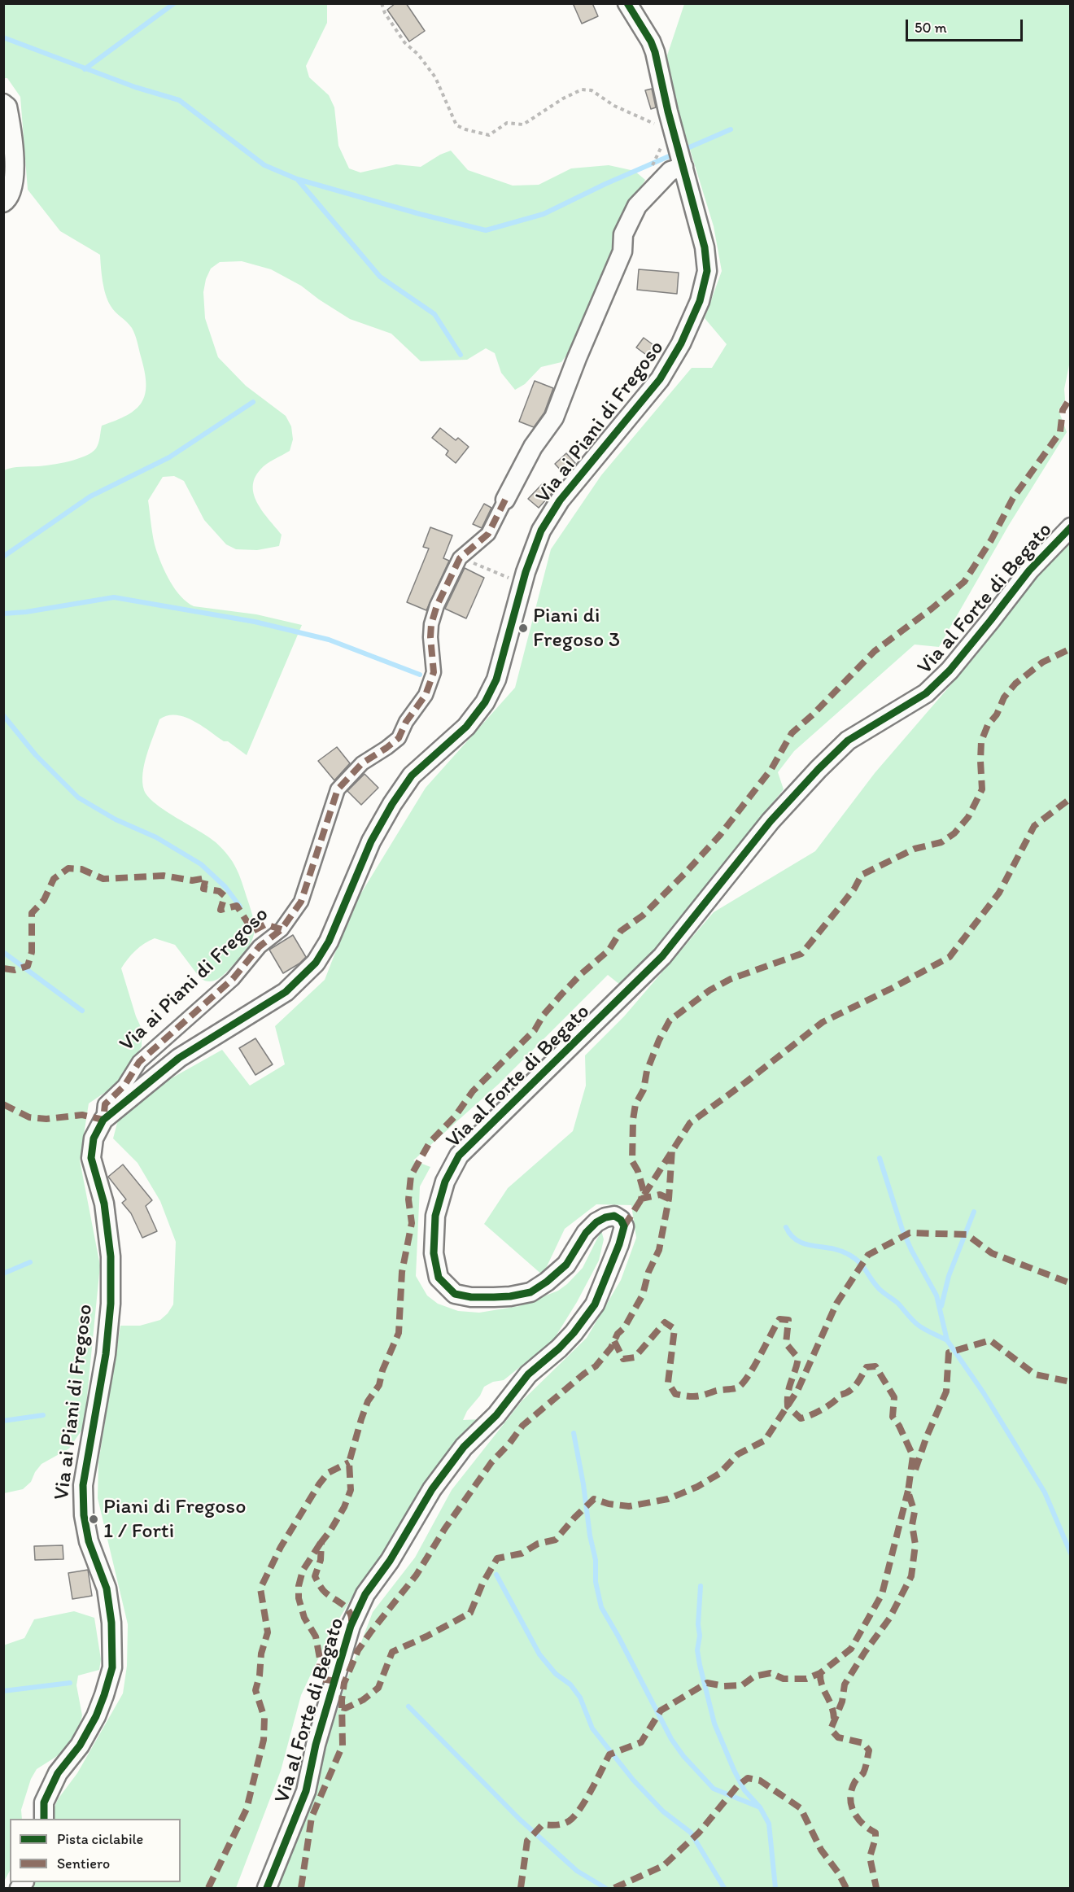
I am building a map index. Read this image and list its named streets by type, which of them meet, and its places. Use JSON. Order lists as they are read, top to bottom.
{
  "streets": {
    "street": ["Via ai Piani di Fregoso", "Via al Forte di Begato"]
  },
  "places": ["Piani di Fregoso 3", "Piani di Fregoso 1 / Forti"],
  "legend": ["Pista ciclabile", "Sentiero"],
  "scale_bar": "50 m"
}
